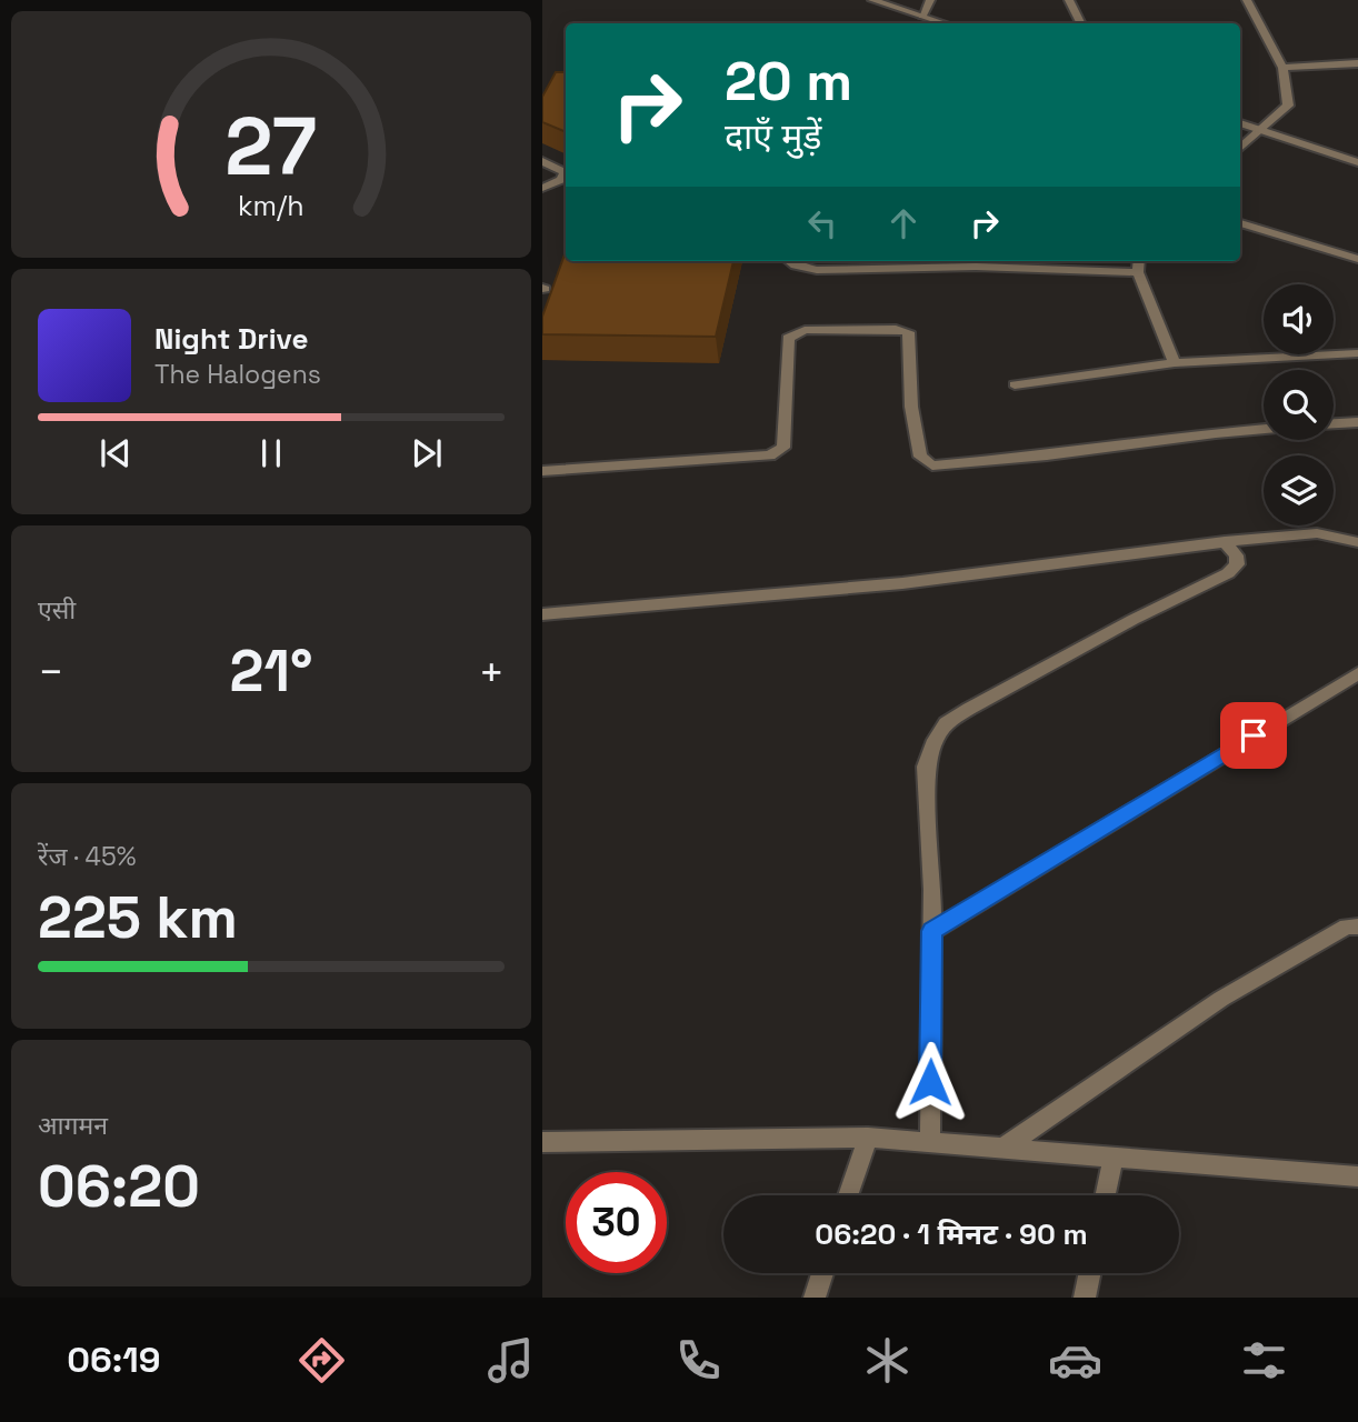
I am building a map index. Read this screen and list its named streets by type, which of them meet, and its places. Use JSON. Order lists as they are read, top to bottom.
{
  "page": {
    "turn": ["20 m", "दाएँ मुड़ें"],
    "song": ["Night Drive", "The Halogens"],
    "tile": [
      "एसी",
      ["रेंज · 45%", "225 km"],
      ["आगमन", "06:20"]
    ],
    "heat": ["−", "21°", "+"],
    "limit": "30",
    "trip": "06:20 · 1 मिनट · 90 m",
    "tabs": "06:19",
    "gauge": ["27", "km/h"]
  }
}
